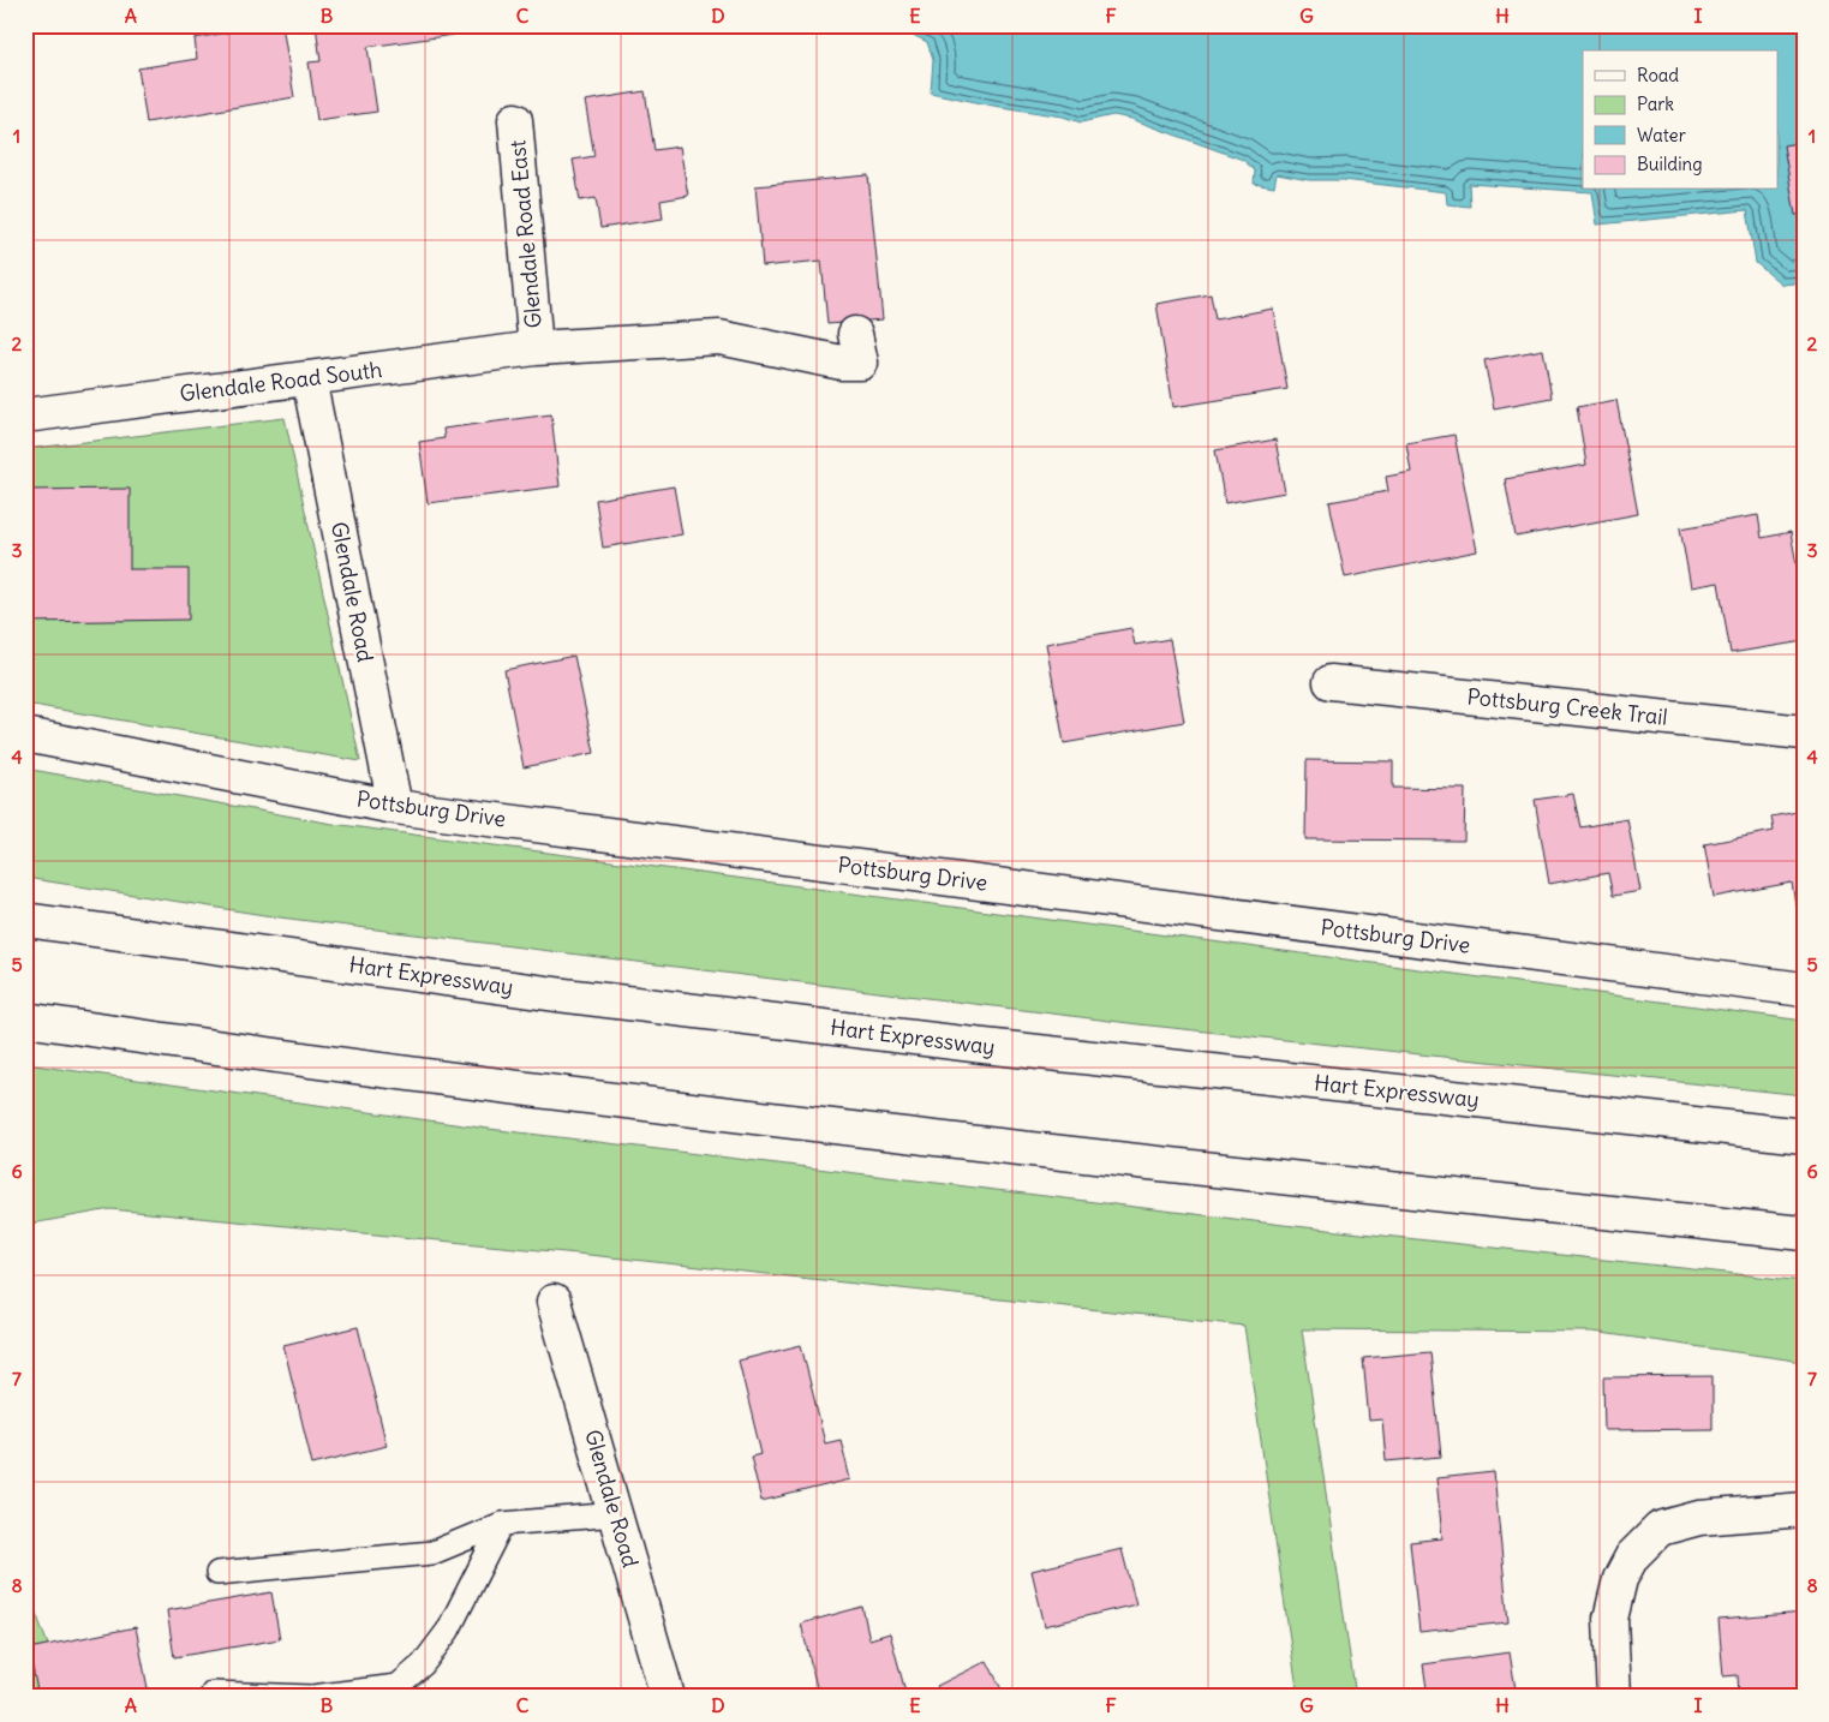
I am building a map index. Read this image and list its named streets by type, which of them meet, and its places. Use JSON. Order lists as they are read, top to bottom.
{
  "streets": {
    "main road": [
      "Glendale Road East",
      "Glendale Road South",
      "Glendale Road",
      "Pottsburg Creek Trail",
      "Pottsburg Drive",
      "Hart Expressway"
    ]
  },
  "crossings": [
    ["Glendale Road East", "Glendale Road South"],
    ["Glendale Road South", "Glendale Road"],
    ["Glendale Road", "Pottsburg Drive"]
  ],
  "legend": [
    "Road",
    "Park",
    "Water",
    "Building"
  ],
  "grid": {
    "columns": [
      "A",
      "B",
      "C",
      "D",
      "E",
      "F",
      "G",
      "H",
      "I"
    ],
    "rows": [
      "1",
      "2",
      "3",
      "4",
      "5",
      "6",
      "7",
      "8"
    ]
  }
}
